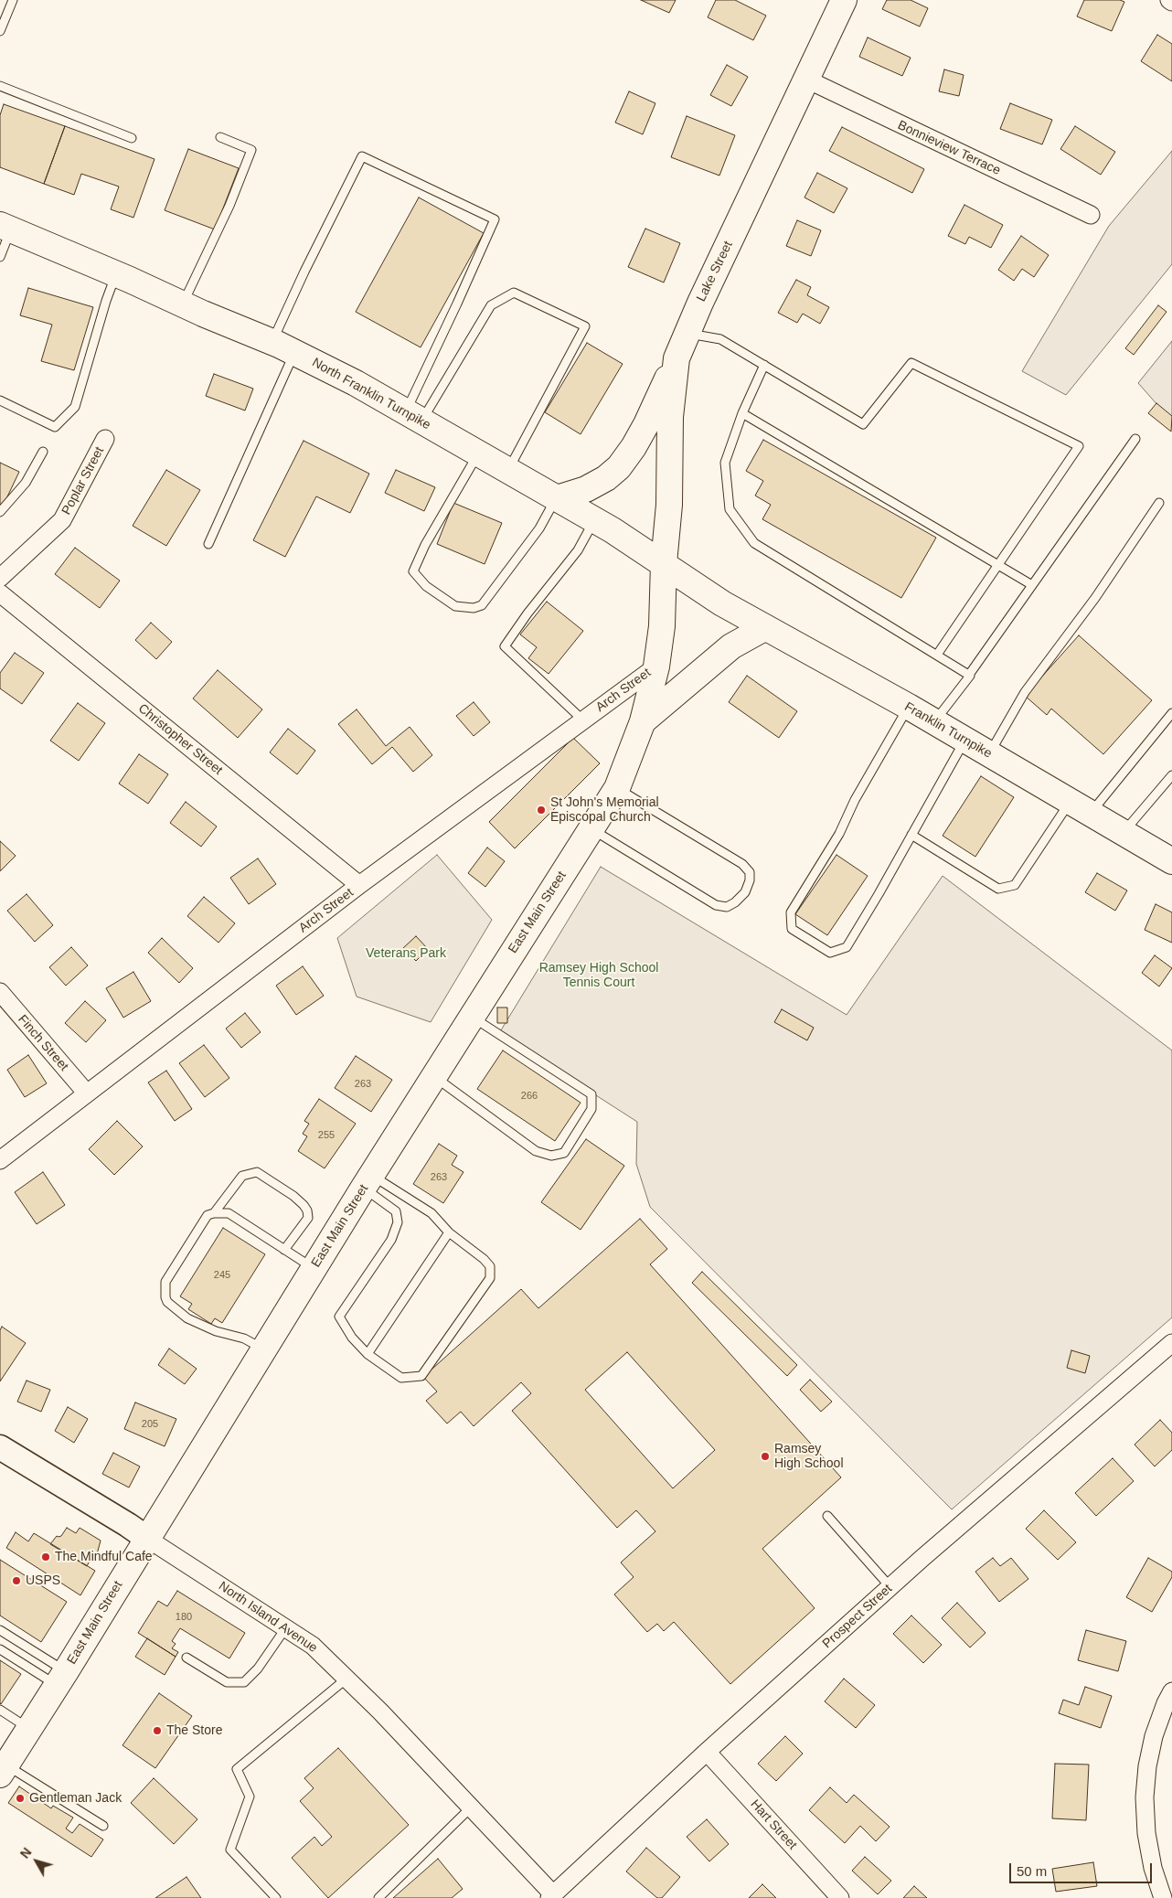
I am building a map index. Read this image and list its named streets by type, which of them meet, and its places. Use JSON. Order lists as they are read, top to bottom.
{
  "streets": {
    "main road": [
      "Lake Street",
      "North Franklin Turnpike",
      "Franklin Turnpike",
      "East Main Street"
    ],
    "street": [
      "Bonnieview Terrace",
      "Poplar Street",
      "Arch Street",
      "Christopher Street",
      "Finch Street",
      "Prospect Street",
      "North Island Avenue",
      "Hart Street"
    ]
  },
  "crossings": [
    ["Bonnieview Terrace", "Lake Street"],
    ["Lake Street", "North Franklin Turnpike"],
    ["Lake Street", "Arch Street"],
    ["Lake Street", "East Main Street"],
    ["North Franklin Turnpike", "Franklin Turnpike"],
    ["Arch Street", "Christopher Street"],
    ["Arch Street", "East Main Street"],
    ["Arch Street", "Finch Street"],
    ["East Main Street", "North Island Avenue"],
    ["Prospect Street", "North Island Avenue"],
    ["Prospect Street", "Hart Street"]
  ],
  "parks": ["Veterans Park", "Ramsey High School Tennis Court"],
  "places": [
    "St John's Memorial Episcopal Church",
    "Ramsey High School",
    "The Mindful Cafe",
    "USPS",
    "The Store",
    "Gentleman Jack"
  ],
  "house_numbers": [
    "263",
    "266",
    "255",
    "263",
    "245",
    "205",
    "180"
  ],
  "scale_bar": "50 m",
  "north": "top left"
}
